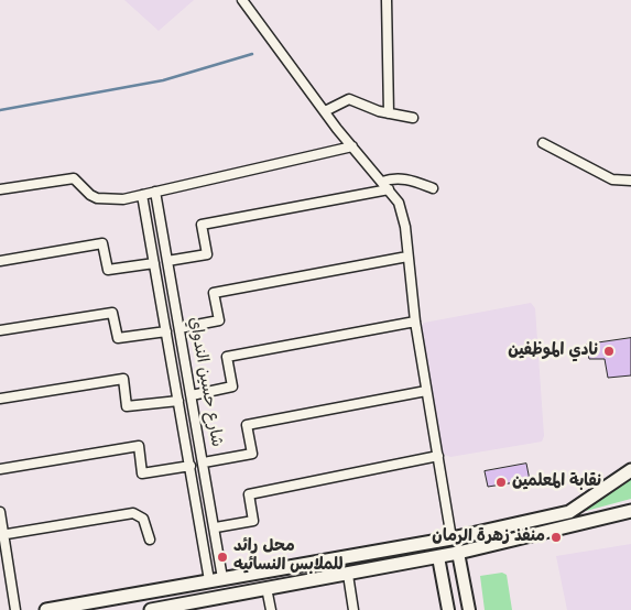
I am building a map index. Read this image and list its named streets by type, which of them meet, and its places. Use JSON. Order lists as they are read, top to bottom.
{
  "streets": {
    "street": ["شارع حسين الندواي"]
  },
  "places": [
    "نادي الموظفين",
    "نقابة المعلمين",
    "منفذ زهرة الرمان",
    "محل رائد للملابس النسائيه"
  ]
}
